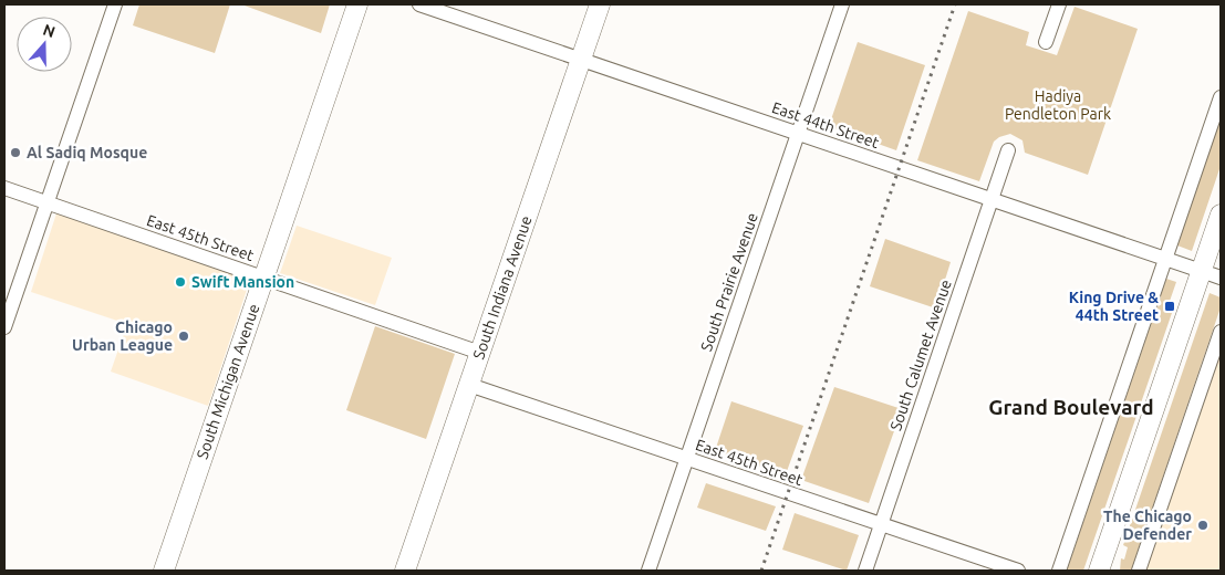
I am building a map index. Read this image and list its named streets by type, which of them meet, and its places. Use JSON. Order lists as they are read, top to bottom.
{
  "streets": {
    "street": [
      "East 44th Street",
      "East 45th Street",
      "South Prairie Avenue",
      "South Indiana Avenue",
      "South Calumet Avenue",
      "South Michigan Avenue"
    ]
  },
  "crossings": [
    ["East 44th Street", "South Prairie Avenue"],
    ["East 44th Street", "South Indiana Avenue"],
    ["East 44th Street", "South Calumet Avenue"],
    ["East 45th Street", "South Prairie Avenue"],
    ["East 45th Street", "South Indiana Avenue"],
    ["East 45th Street", "South Calumet Avenue"],
    ["East 45th Street", "South Michigan Avenue"]
  ],
  "districts": ["Grand Boulevard"],
  "parks": ["Hadiya Pendleton Park"],
  "places": {
    "other": [
      "Al Sadiq Mosque",
      "Swift Mansion",
      "Chicago Urban League",
      "The Chicago Defender"
    ],
    "transit": ["King Drive & 44th Street"]
  },
  "north": "top"
}
